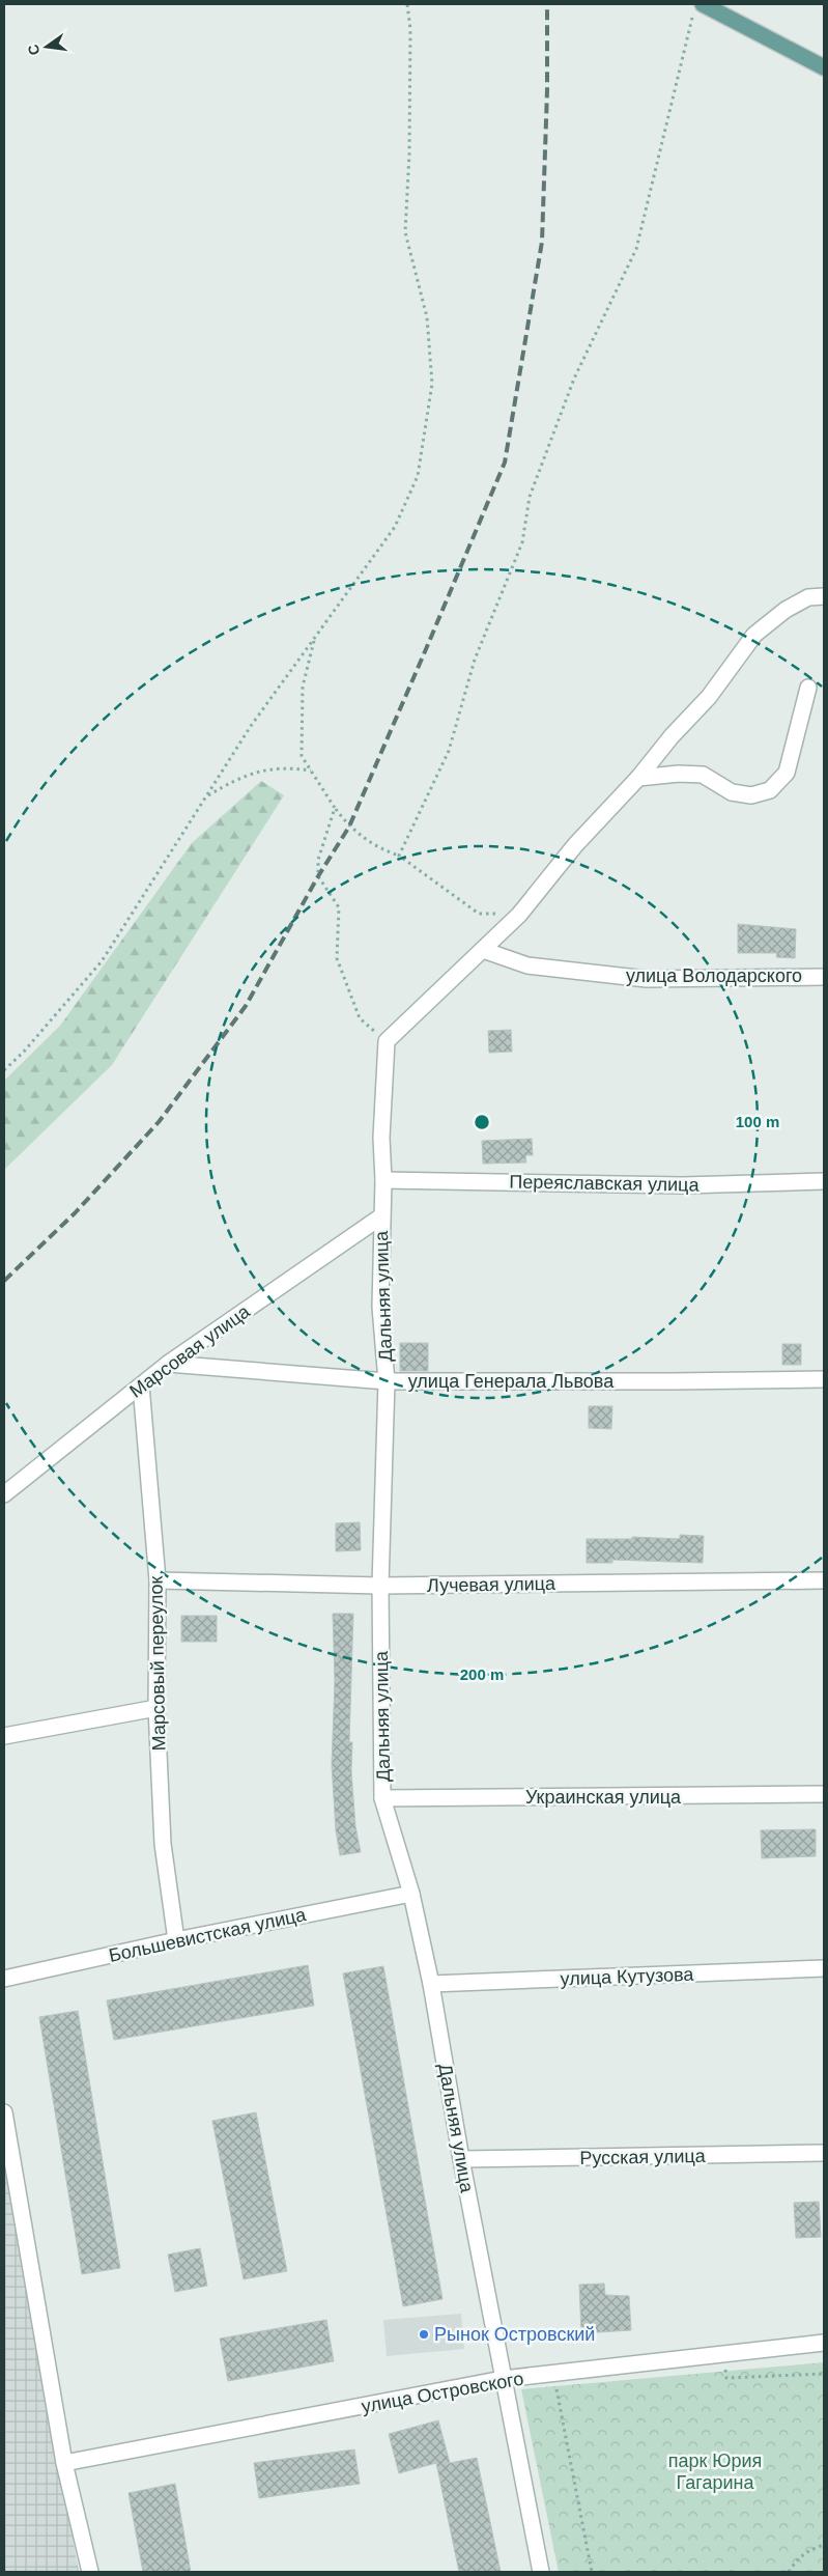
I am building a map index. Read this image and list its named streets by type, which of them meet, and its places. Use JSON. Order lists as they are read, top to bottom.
{
  "streets": {
    "street": [
      "улица Володарского",
      "Переяславская улица",
      "Дальняя улица",
      "Марсовая улица",
      "улица Генерала Львова",
      "Лучевая улица",
      "Марсовый переулок",
      "Украинская улица",
      "Большевистская улица",
      "улица Кутузова",
      "Русская улица",
      "улица Островского"
    ]
  },
  "crossings": [
    ["Переяславская улица", "Дальняя улица"],
    ["Дальняя улица", "Марсовая улица"],
    ["Дальняя улица", "улица Генерала Львова"],
    ["Дальняя улица", "Лучевая улица"],
    ["Дальняя улица", "Украинская улица"],
    ["Дальняя улица", "Большевистская улица"],
    ["Дальняя улица", "улица Кутузова"],
    ["Дальняя улица", "Русская улица"],
    ["Дальняя улица", "улица Островского"],
    ["Марсовая улица", "улица Генерала Львова"],
    ["Марсовая улица", "Марсовый переулок"],
    ["Лучевая улица", "Марсовый переулок"],
    ["Марсовый переулок", "Большевистская улица"]
  ],
  "parks": ["парк Юрия Гагарина"],
  "places": ["Рынок Островский"],
  "north": "left",
  "rings": ["100 m", "200 m"]
}
